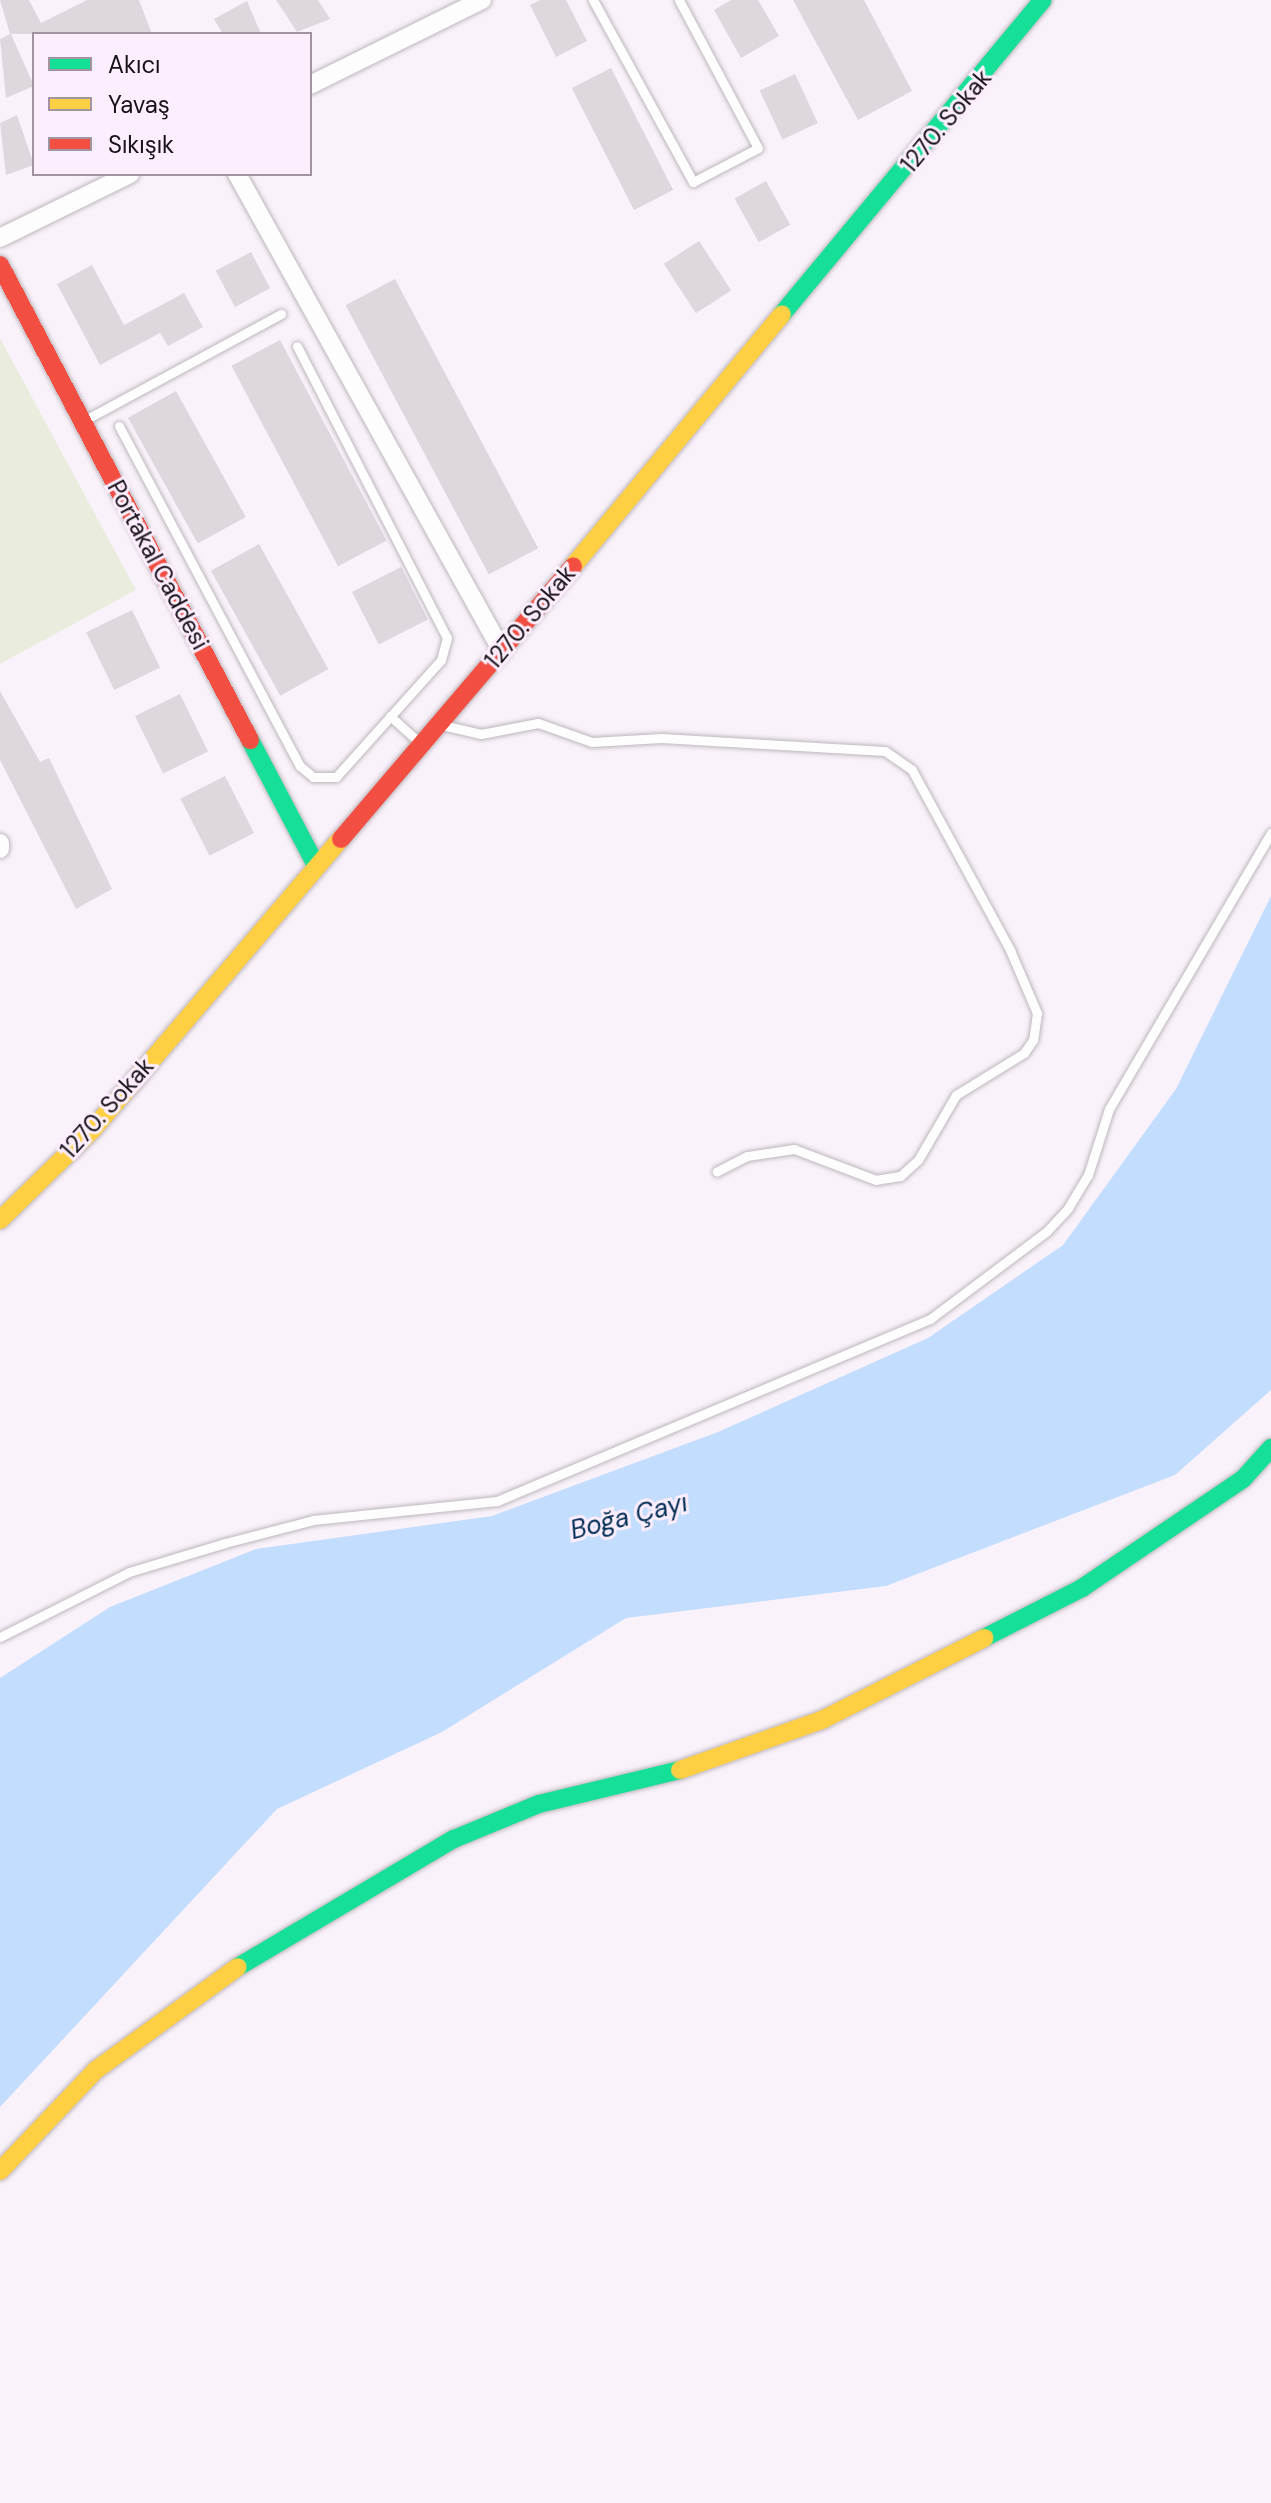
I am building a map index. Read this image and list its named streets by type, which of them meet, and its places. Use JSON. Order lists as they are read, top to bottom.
{
  "streets": {
    "street": ["1270. Sokak", "Portakal Caddesi"]
  },
  "crossings": [
    ["1270. Sokak", "Portakal Caddesi"]
  ],
  "water": ["Boğa Çayı"],
  "legend": ["Akıcı", "Yavaş", "Sıkışık"]
}
